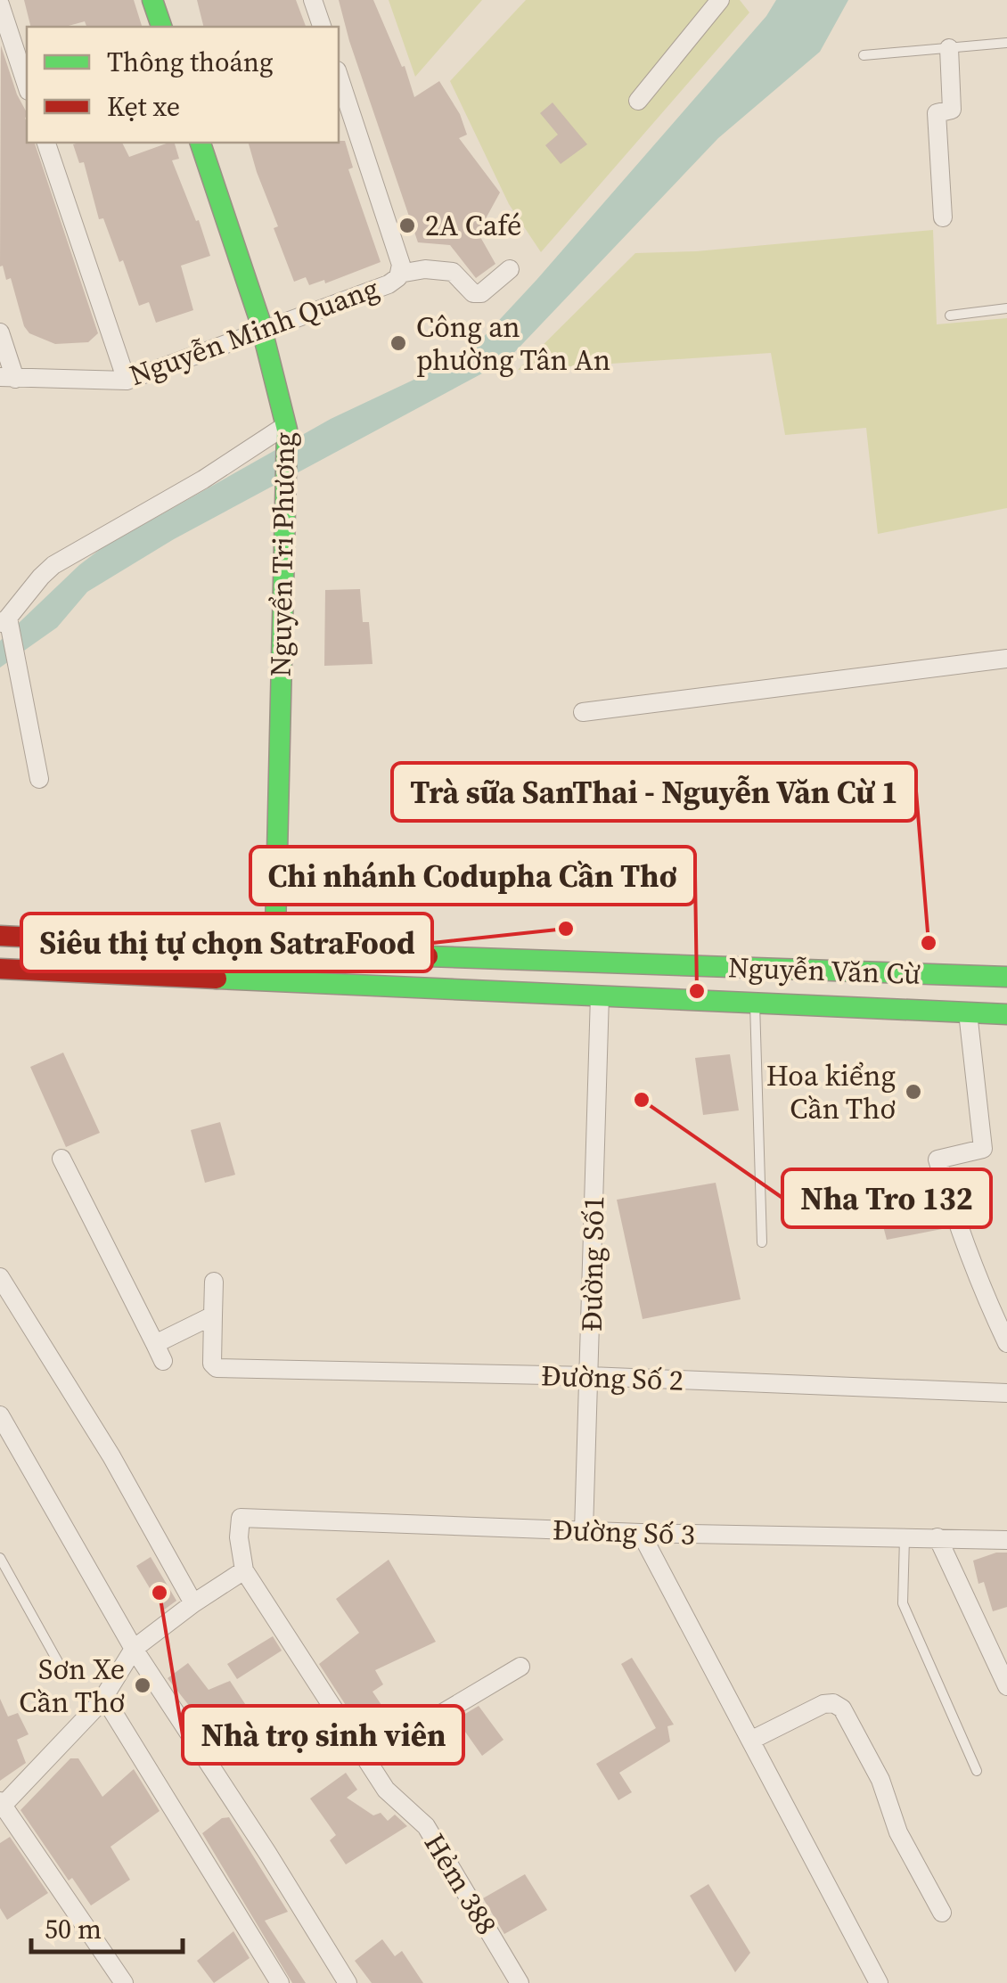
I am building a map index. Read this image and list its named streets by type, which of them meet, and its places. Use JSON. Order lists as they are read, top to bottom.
{
  "streets": {
    "main road": ["Nguyển Tri Phương", "Nguyễn Văn Cừ"],
    "street": [
      "Nguyễn Minh Quang",
      "Đường Số1",
      "Đường Số 2",
      "Đường Số 3",
      "Hẻm 388"
    ]
  },
  "crossings": [
    ["Nguyễn Minh Quang", "Nguyển Tri Phương"],
    ["Nguyển Tri Phương", "Nguyễn Văn Cừ"],
    ["Đường Số1", "Đường Số 2"],
    ["Đường Số1", "Đường Số 3"],
    ["Đường Số 3", "Hẻm 388"]
  ],
  "places": [
    "2A Café",
    "Công an phường Tân An",
    "Siêu thị tự chọn SatraFood",
    "Trà sữa SanThai - Nguyễn Văn Cừ 1",
    "Chi nhánh Codupha Cần Thơ",
    "Hoa kiểng Cần Thơ",
    "Nha Tro 132",
    "Nhà trọ sinh viên",
    "Sơn Xe Cần Thơ"
  ],
  "legend": ["Thông thoáng", "Kẹt xe"],
  "scale_bar": "50 m"
}
